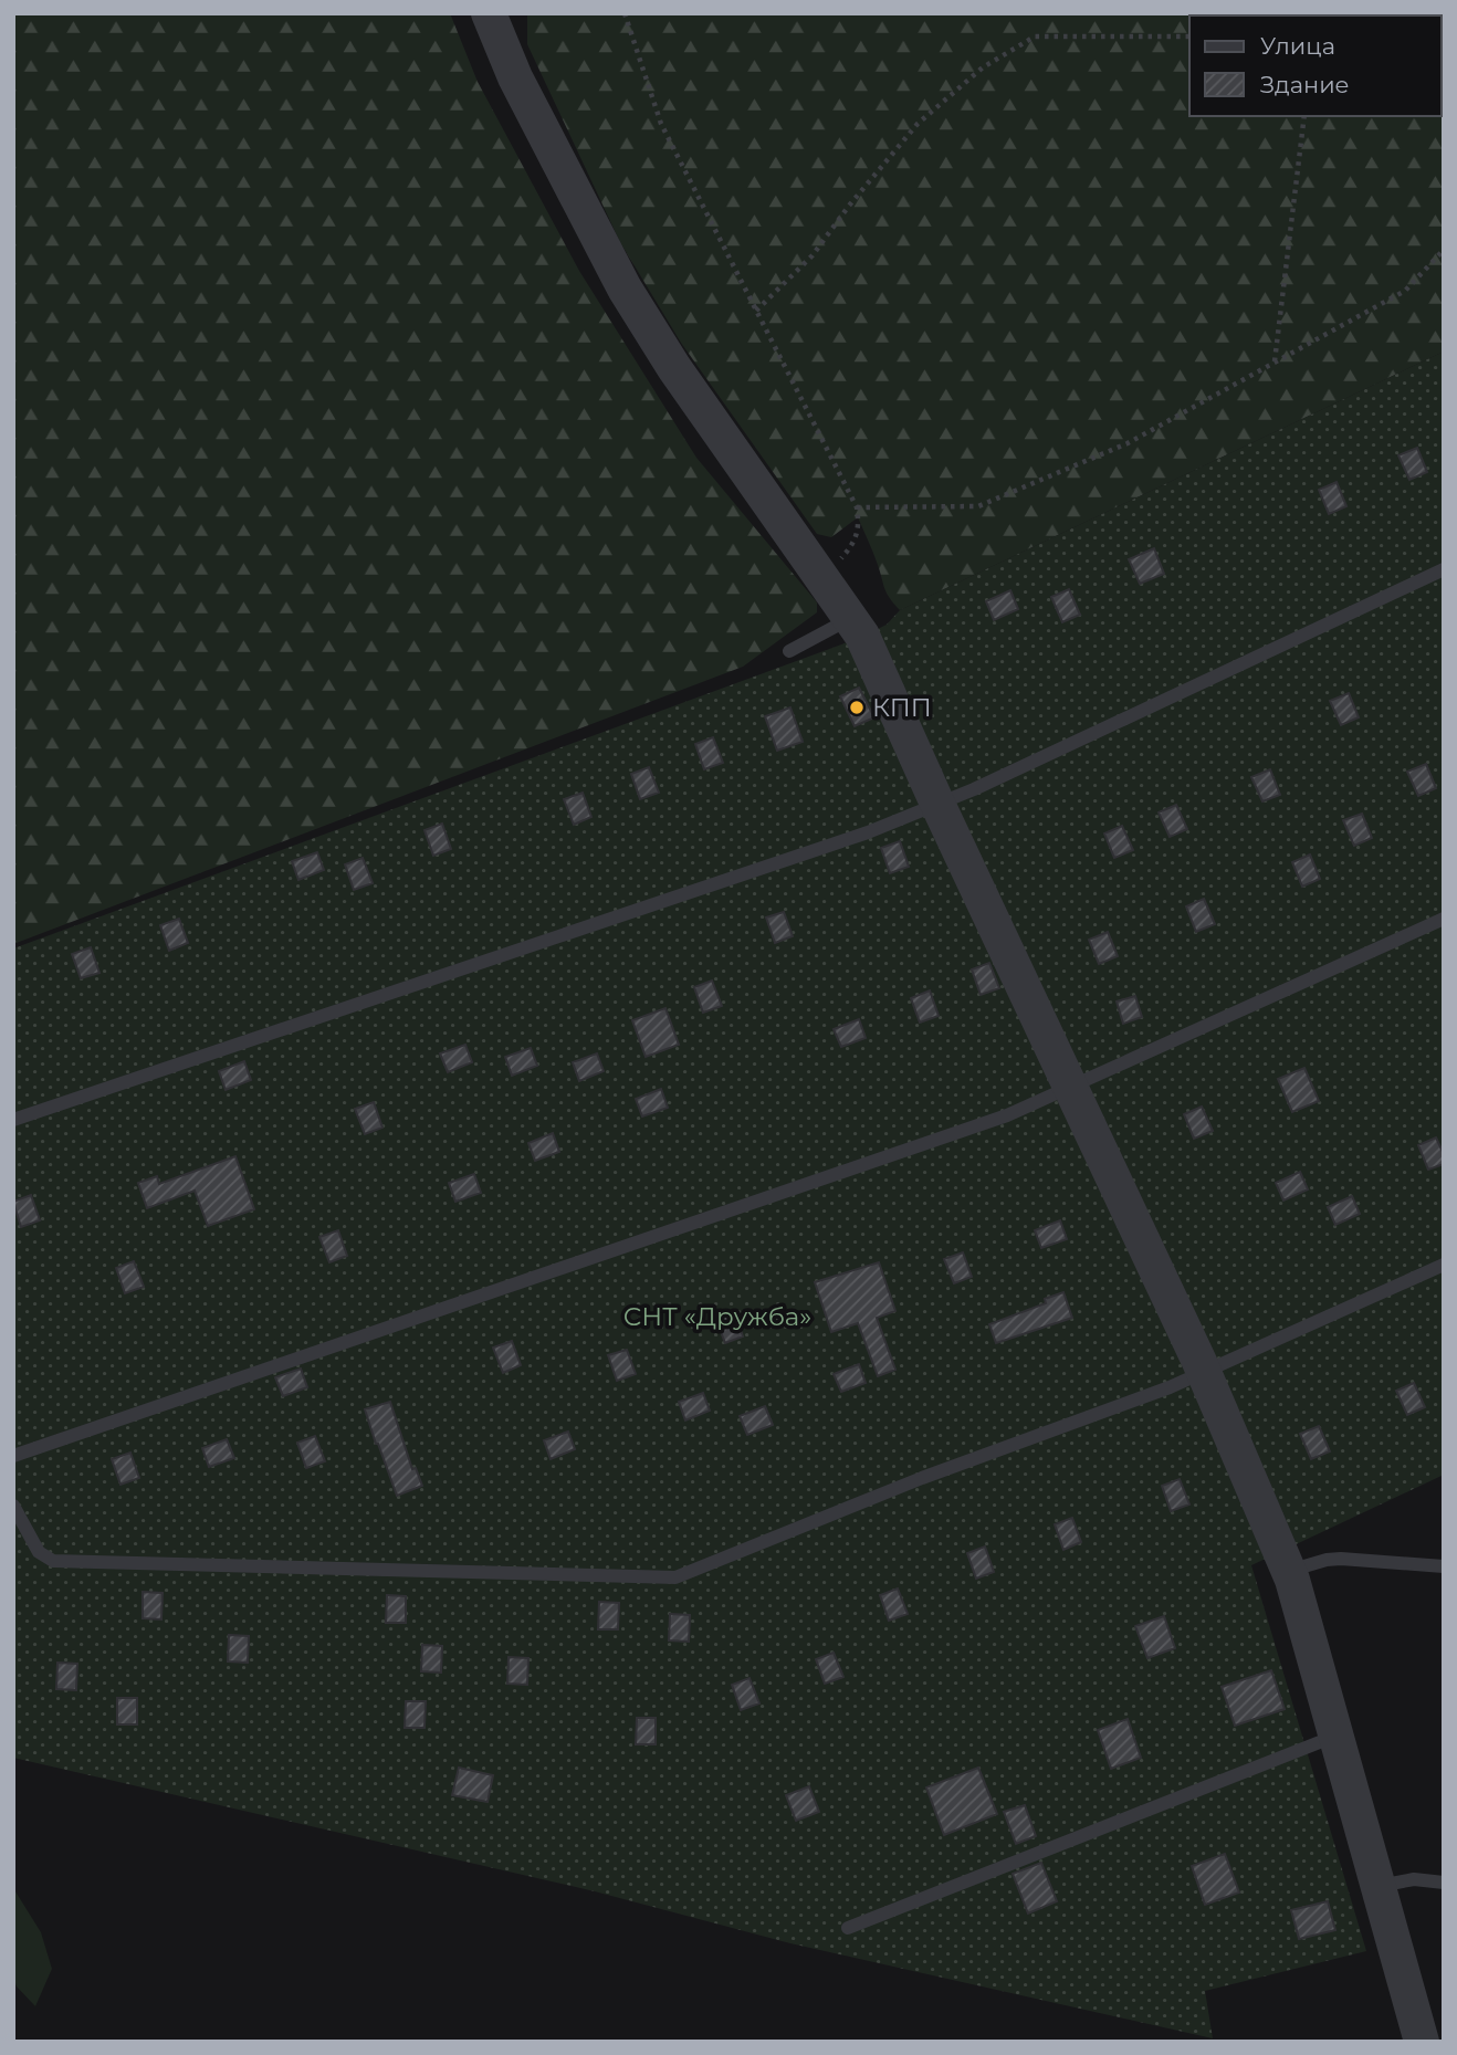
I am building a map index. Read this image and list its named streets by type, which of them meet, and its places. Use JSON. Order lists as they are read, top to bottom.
{
  "parks": ["СНТ «Дружба»"],
  "places": ["КПП"],
  "legend": ["Улица", "Здание"]
}
